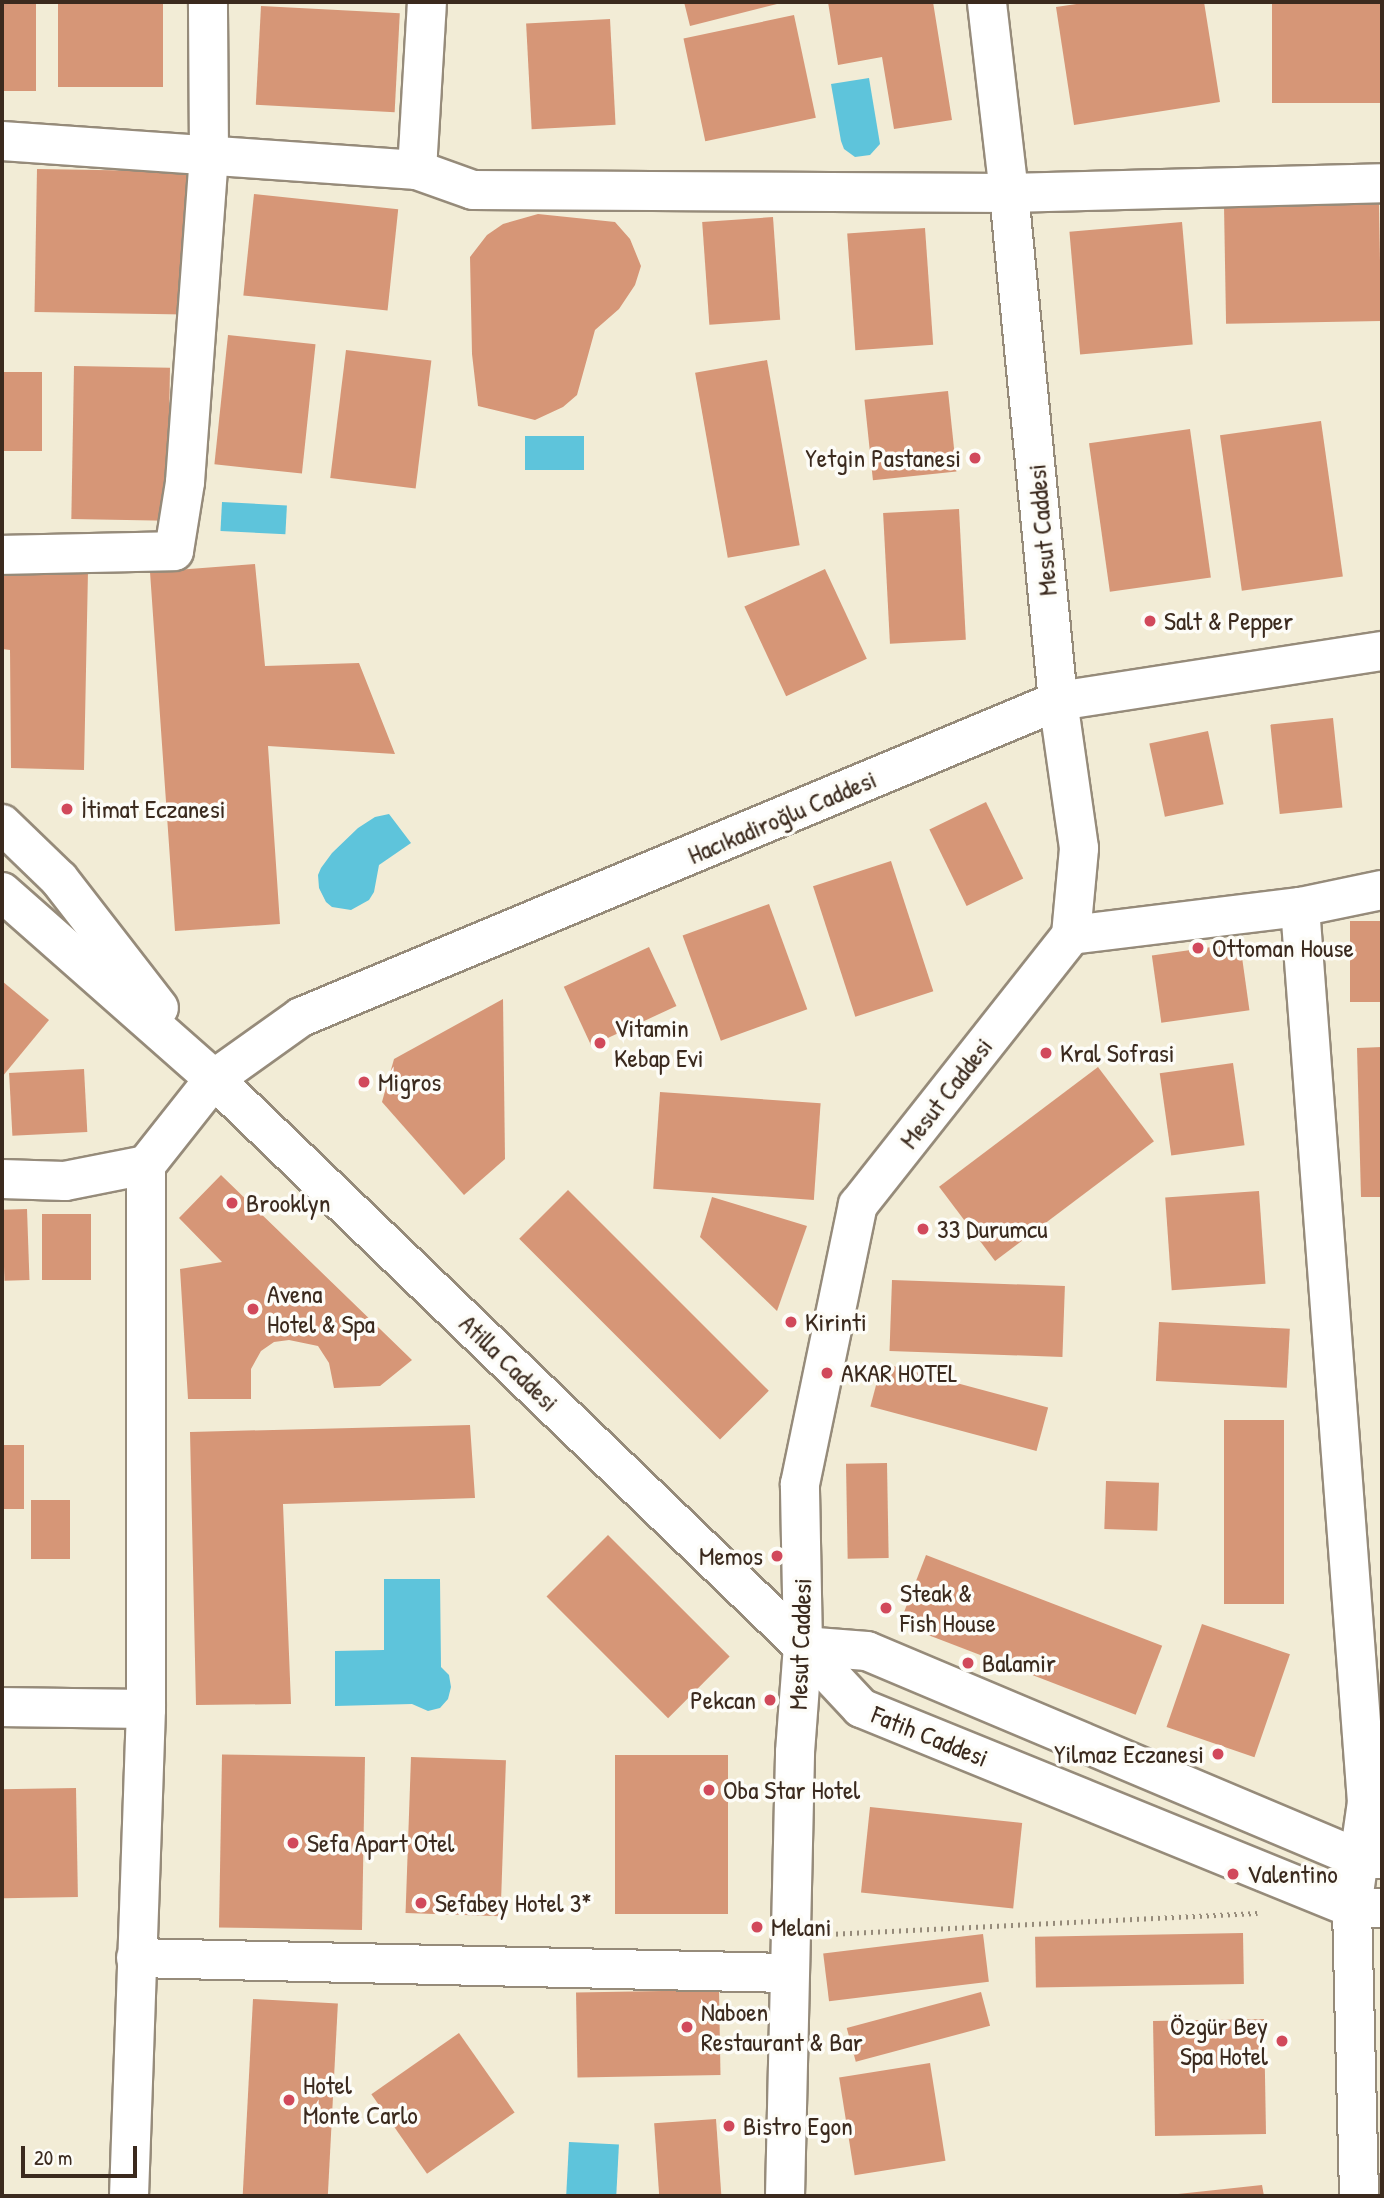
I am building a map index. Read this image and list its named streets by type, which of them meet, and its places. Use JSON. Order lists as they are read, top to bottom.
{
  "streets": {
    "street": [
      "Mesut Caddesi",
      "Hacıkadiroğlu Caddesi",
      "Atilla Caddesi",
      "Fatih Caddesi"
    ]
  },
  "crossings": [
    ["Mesut Caddesi", "Hacıkadiroğlu Caddesi"],
    ["Mesut Caddesi", "Atilla Caddesi"],
    ["Mesut Caddesi", "Fatih Caddesi"],
    ["Hacıkadiroğlu Caddesi", "Atilla Caddesi"],
    ["Atilla Caddesi", "Fatih Caddesi"]
  ],
  "places": [
    "Yetgin Pastanesi",
    "Salt & Pepper",
    "İtimat Eczanesi",
    "Ottoman House",
    "Vitamin Kebap Evi",
    "Kral Sofrasi",
    "Migros",
    "Brooklyn",
    "33 Durumcu",
    "Avena Hotel & Spa",
    "Kirinti",
    "AKAR HOTEL",
    "Memos",
    "Steak & Fish House",
    "Balamir",
    "Pekcan",
    "Yilmaz Eczanesi",
    "Oba Star Hotel",
    "Sefa Apart Otel",
    "Valentino",
    "Sefabey Hotel 3*",
    "Melani",
    "Naboen Restaurant & Bar",
    "Özgür Bey Spa Hotel",
    "Hotel Monte Carlo",
    "Bistro Egon"
  ],
  "scale_bar": "20 m"
}
